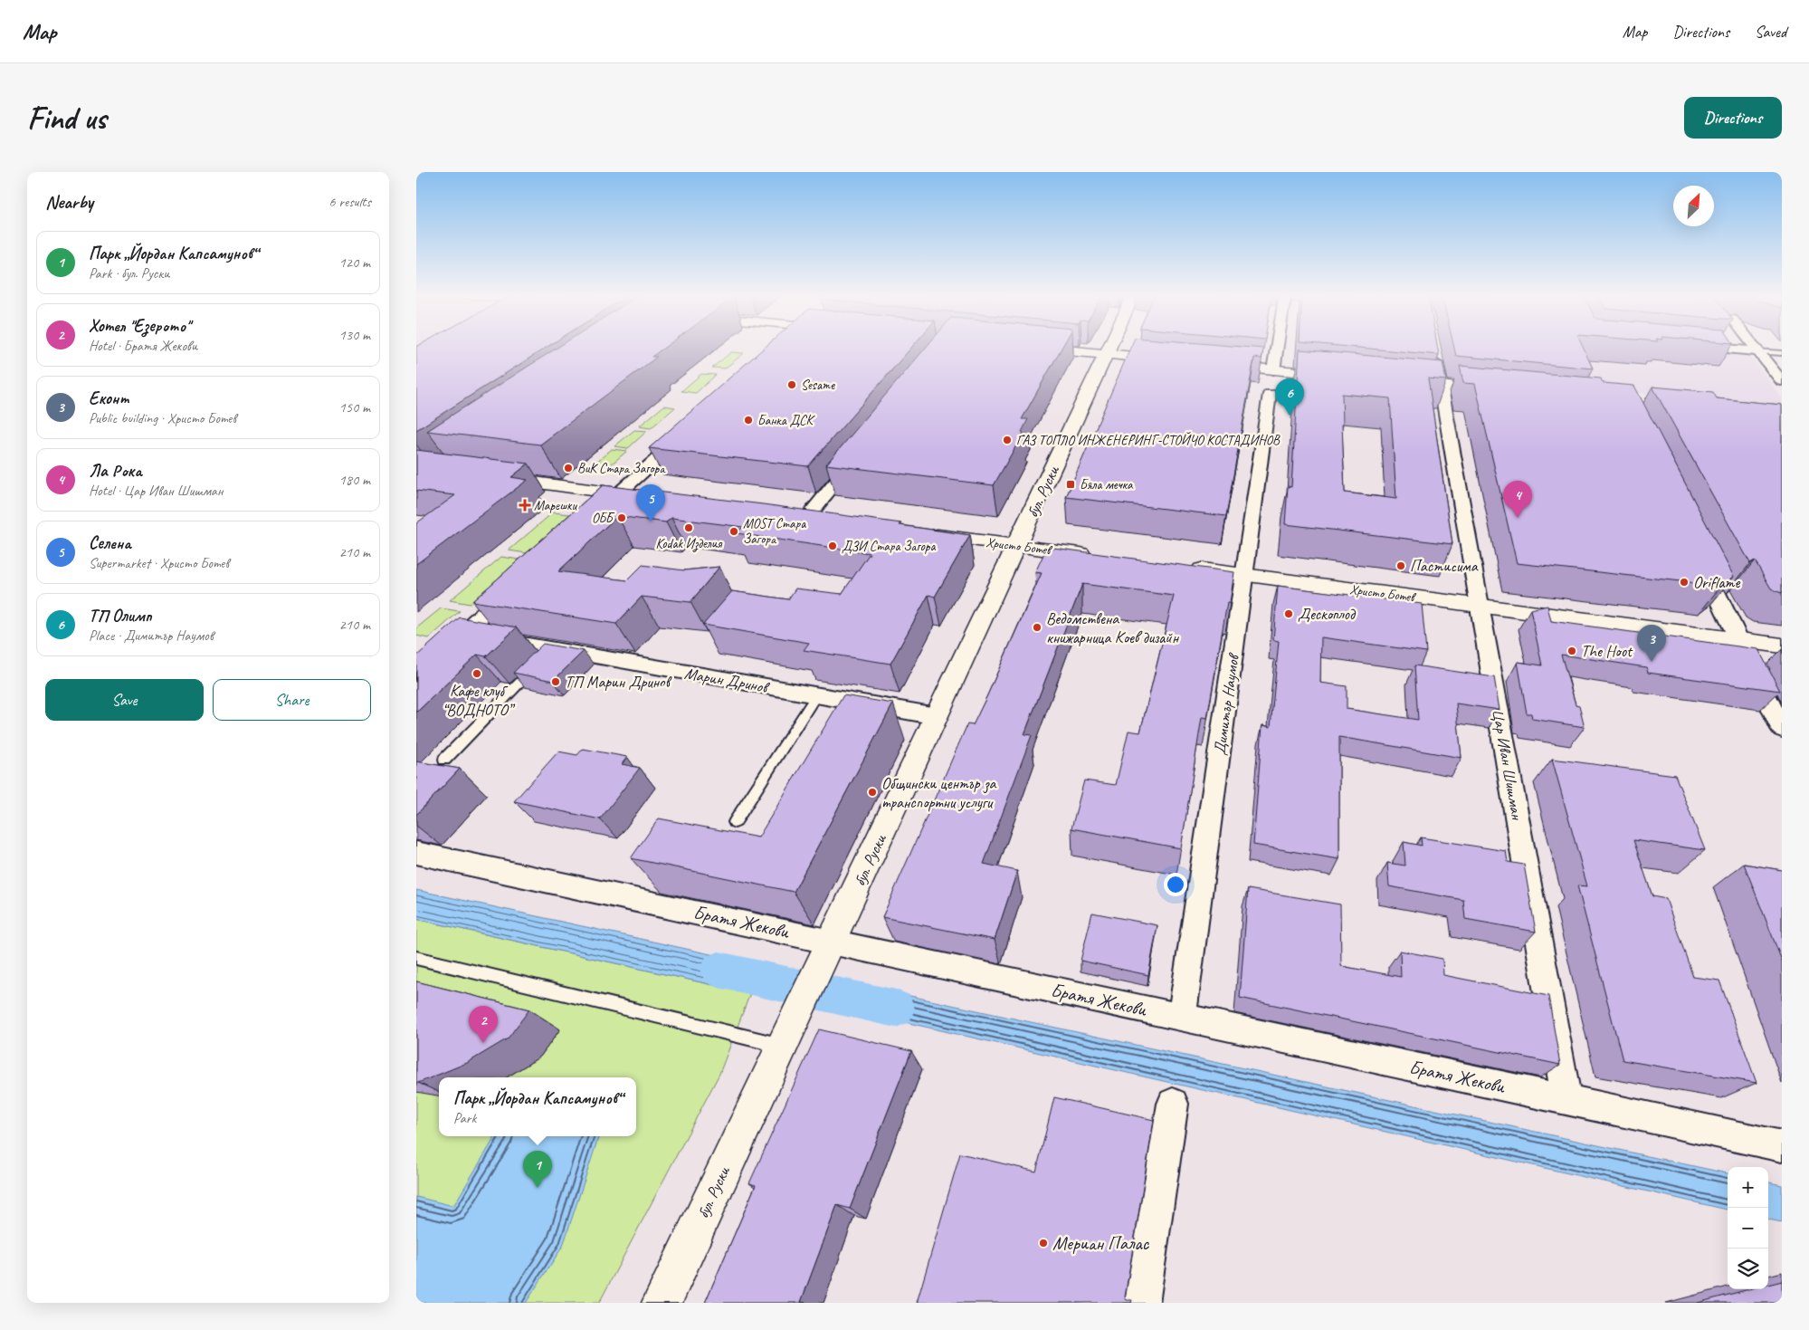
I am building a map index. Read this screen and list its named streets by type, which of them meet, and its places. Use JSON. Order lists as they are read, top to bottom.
{
  "streets": {
    "street": [
      "бул. Руски",
      "Христо Ботев",
      "Марин Дринов",
      "Димитър Наумов",
      "Цар Иван Шишман",
      "Братя Жекови"
    ]
  },
  "crossings": [
    ["бул. Руски", "Христо Ботев"],
    ["бул. Руски", "Марин Дринов"],
    ["бул. Руски", "Братя Жекови"],
    ["Христо Ботев", "Димитър Наумов"],
    ["Христо Ботев", "Цар Иван Шишман"],
    ["Димитър Наумов", "Братя Жекови"],
    ["Цар Иван Шишман", "Братя Жекови"]
  ],
  "places": {
    "other": [
      "Sesame",
      "Банка ДСК",
      "ГАЗ ТОПЛО ИНЖЕНЕРИНГ-СТОЙЧО КОСТАДИНОВ",
      "ВиК Стара Загора",
      "ОББ",
      "Kodak Изделия",
      "MOST Стара Загора",
      "ДЗИ Стара Загора",
      "Пастисима",
      "Oriflame",
      "Дескоплод",
      "Ведомствена книжарница Коев дизайн",
      "The Hoot",
      "Кафе клуб “ВОДНОТО”",
      "ТП Марин Дринов",
      "Общински център за транспортни услуги",
      "Мериан Палас"
    ],
    "transit": ["Бяла мечка"],
    "health": ["Марешки"]
  },
  "north": "top right",
  "page": {
    "header": "Map",
    "nav": ["Map", "Directions", "Saved"],
    "buttons": [
      "Directions",
      ["Save", "Share"]
    ],
    "title": "Find us",
    "heading": ["Nearby", "6 results"],
    "list": [
      {
        "mark": "1",
        "name": "Парк „Йордан Капсамунов“",
        "note": "Park · бул. Руски",
        "value": "120 m"
      },
      {
        "mark": "2",
        "name": "Хотел \"Езерото\"",
        "note": "Hotel · Братя Жекови",
        "value": "130 m"
      },
      {
        "mark": "3",
        "name": "Еконт",
        "note": "Public building · Христо Ботев",
        "value": "150 m"
      },
      {
        "mark": "4",
        "name": "Ла Рока",
        "note": "Hotel · Цар Иван Шишман",
        "value": "180 m"
      },
      {
        "mark": "5",
        "name": "Селена",
        "note": "Supermarket · Христо Ботев",
        "value": "210 m"
      },
      {
        "mark": "6",
        "name": "ТП Олимп",
        "note": "Place · Димитър Наумов",
        "value": "210 m"
      }
    ],
    "pins": [
      "6",
      "4",
      "5",
      "3",
      "2",
      "1"
    ],
    "popup": ["Парк „Йордан Капсамунов“", "Park"],
    "map_buttons": ["+", "−"]
  }
}
